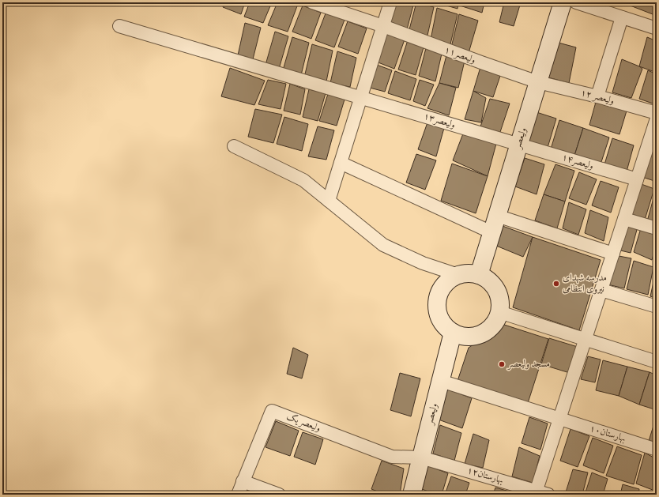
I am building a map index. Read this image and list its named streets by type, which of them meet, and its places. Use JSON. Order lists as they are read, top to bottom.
{
  "streets": {
    "street": [
      "ولیعصر۱۱",
      "ولیعصر ۱۲",
      "ولیعصر۱۳",
      "ولیعصر",
      "ولیعصر۱۴",
      "ولیعصر یک",
      "بهارستان۱۰",
      "بهارستان۱۲"
    ]
  },
  "crossings": [
    ["ولیعصر۱۱", "ولیعصر ۱۲"],
    ["ولیعصر۱۱", "ولیعصر"],
    ["ولیعصر ۱۲", "ولیعصر"],
    ["ولیعصر۱۳", "ولیعصر"],
    ["ولیعصر۱۳", "ولیعصر۱۴"],
    ["ولیعصر", "ولیعصر۱۴"],
    ["ولیعصر", "ولیعصر یک"],
    ["ولیعصر", "بهارستان۱۰"],
    ["ولیعصر", "بهارستان۱۲"],
    ["ولیعصر یک", "بهارستان۱۲"]
  ],
  "places": ["مدرسه شهدای نیروی انتظامی", "مسجد ولیعصر"]
}
